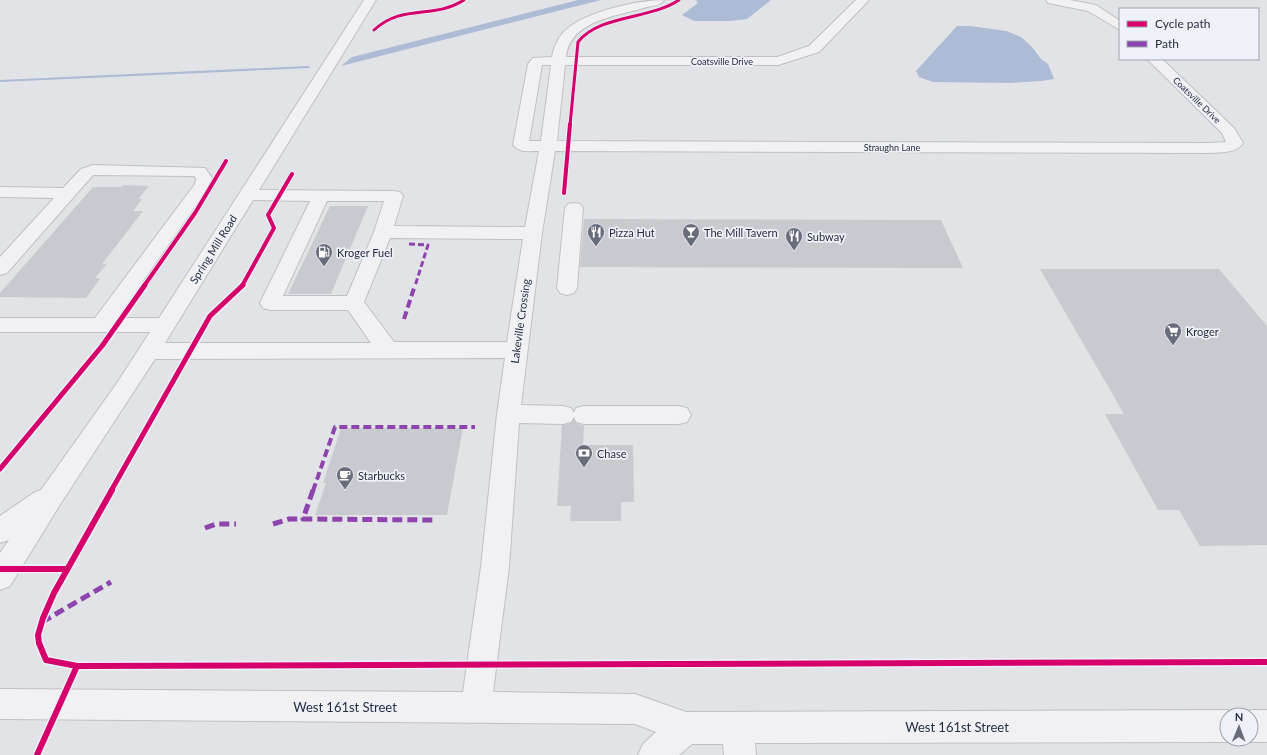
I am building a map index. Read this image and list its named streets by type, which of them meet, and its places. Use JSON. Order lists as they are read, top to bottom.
{
  "streets": {
    "street": [
      "Coatsville Drive",
      "Straughn Lane",
      "Spring Mill Road",
      "Lakeville Crossing",
      "West 161st Street"
    ]
  },
  "crossings": [
    ["Coatsville Drive", "Straughn Lane"],
    ["Coatsville Drive", "Lakeville Crossing"],
    ["Straughn Lane", "Lakeville Crossing"],
    ["Lakeville Crossing", "West 161st Street"]
  ],
  "places": {
    "restaurant": ["Pizza Hut", "Subway"],
    "bar": ["The Mill Tavern"],
    "fuel station": ["Kroger Fuel"],
    "supermarket": ["Kroger"],
    "bank": ["Chase"],
    "cafe": ["Starbucks"]
  },
  "legend": ["Cycle path", "Path"],
  "north": "top"
}
